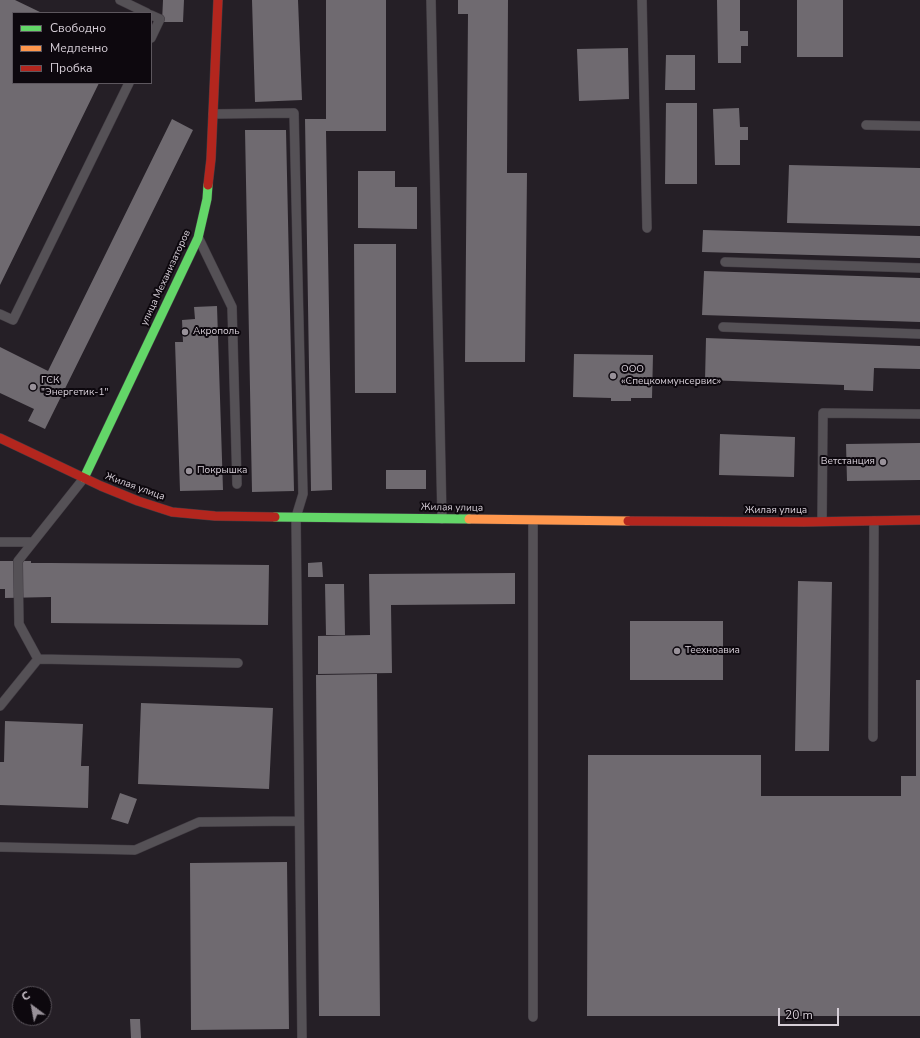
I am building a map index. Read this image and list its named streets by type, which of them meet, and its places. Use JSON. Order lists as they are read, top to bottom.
{
  "streets": {
    "main road": ["улица Механизаторов", "Жилая улица"]
  },
  "crossings": [
    ["улица Механизаторов", "Жилая улица"]
  ],
  "places": [
    "Акрополь",
    "ООО «Спецкоммунсервис»",
    "ГСК \"Энергетик-1\"",
    "Ветстанция",
    "Покрышка",
    "Теехноавиа"
  ],
  "legend": ["Свободно", "Медленно", "Пробка"],
  "scale_bar": "20 m",
  "north": "top left"
}
